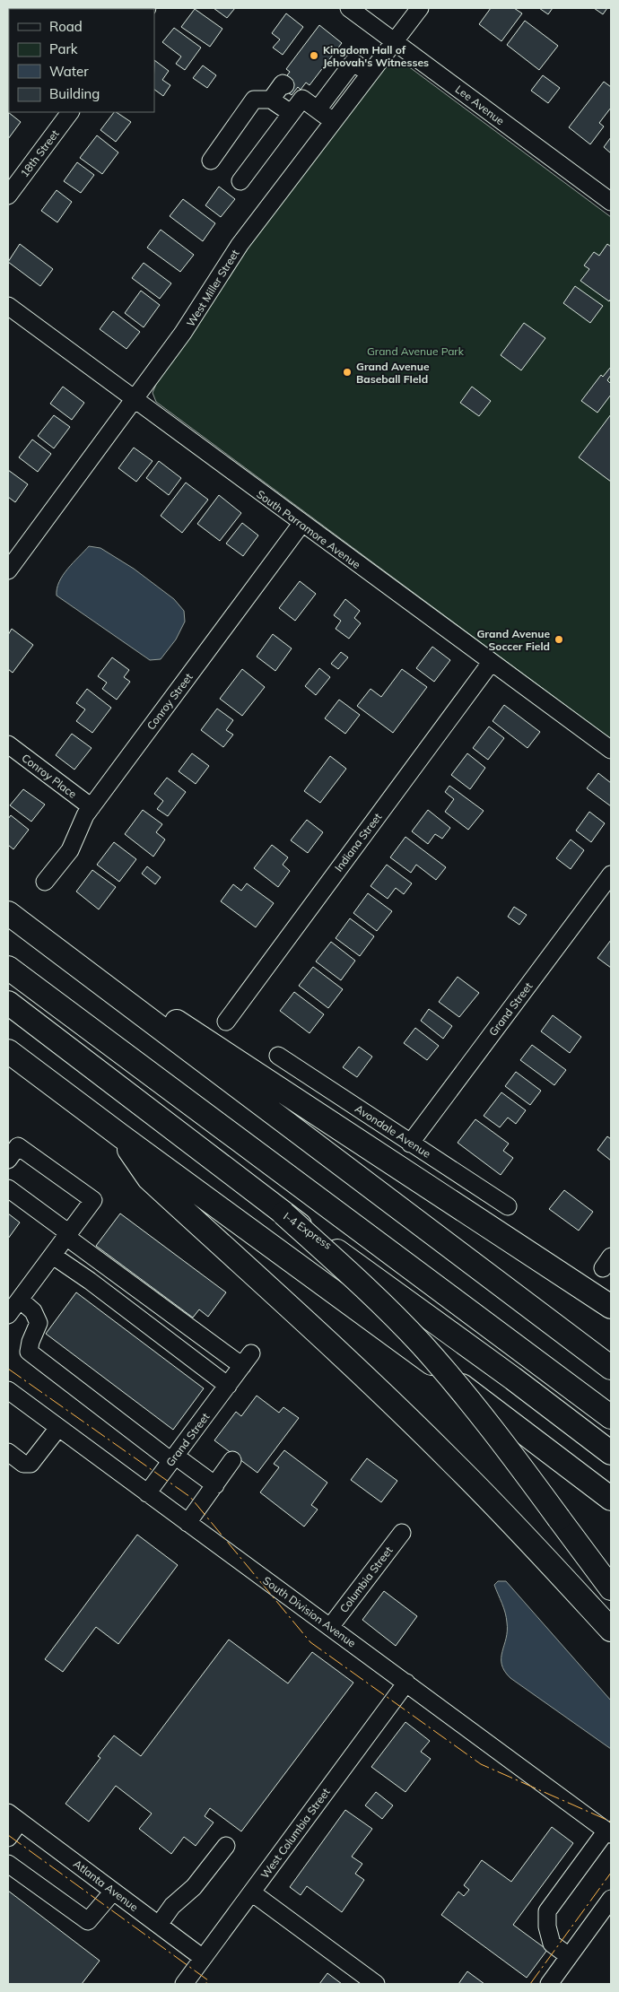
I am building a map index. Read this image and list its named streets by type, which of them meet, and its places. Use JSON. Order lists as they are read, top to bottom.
{
  "streets": {
    "highway": ["I-4 Express"],
    "street": [
      "Lee Avenue",
      "18th Street",
      "West Miller Street",
      "South Parramore Avenue",
      "Conroy Street",
      "Conroy Place",
      "Indiana Street",
      "Grand Street",
      "Avondale Avenue",
      "Columbia Street",
      "South Division Avenue",
      "West Columbia Street",
      "Atlanta Avenue"
    ]
  },
  "crossings": [
    ["Lee Avenue", "West Miller Street"],
    ["West Miller Street", "South Parramore Avenue"],
    ["South Parramore Avenue", "Conroy Street"],
    ["South Parramore Avenue", "Indiana Street"],
    ["Conroy Street", "Conroy Place"],
    ["Grand Street", "Avondale Avenue"],
    ["Grand Street", "South Division Avenue"],
    ["Columbia Street", "South Division Avenue"],
    ["South Division Avenue", "West Columbia Street"],
    ["West Columbia Street", "Atlanta Avenue"]
  ],
  "parks": ["Grand Avenue Park"],
  "places": ["Kingdom Hall of Jehovah's Witnesses", "Grand Avenue Baseball FIeld", "Grand Avenue Soccer Field"],
  "legend": [
    "Road",
    "Park",
    "Water",
    "Building"
  ]
}
